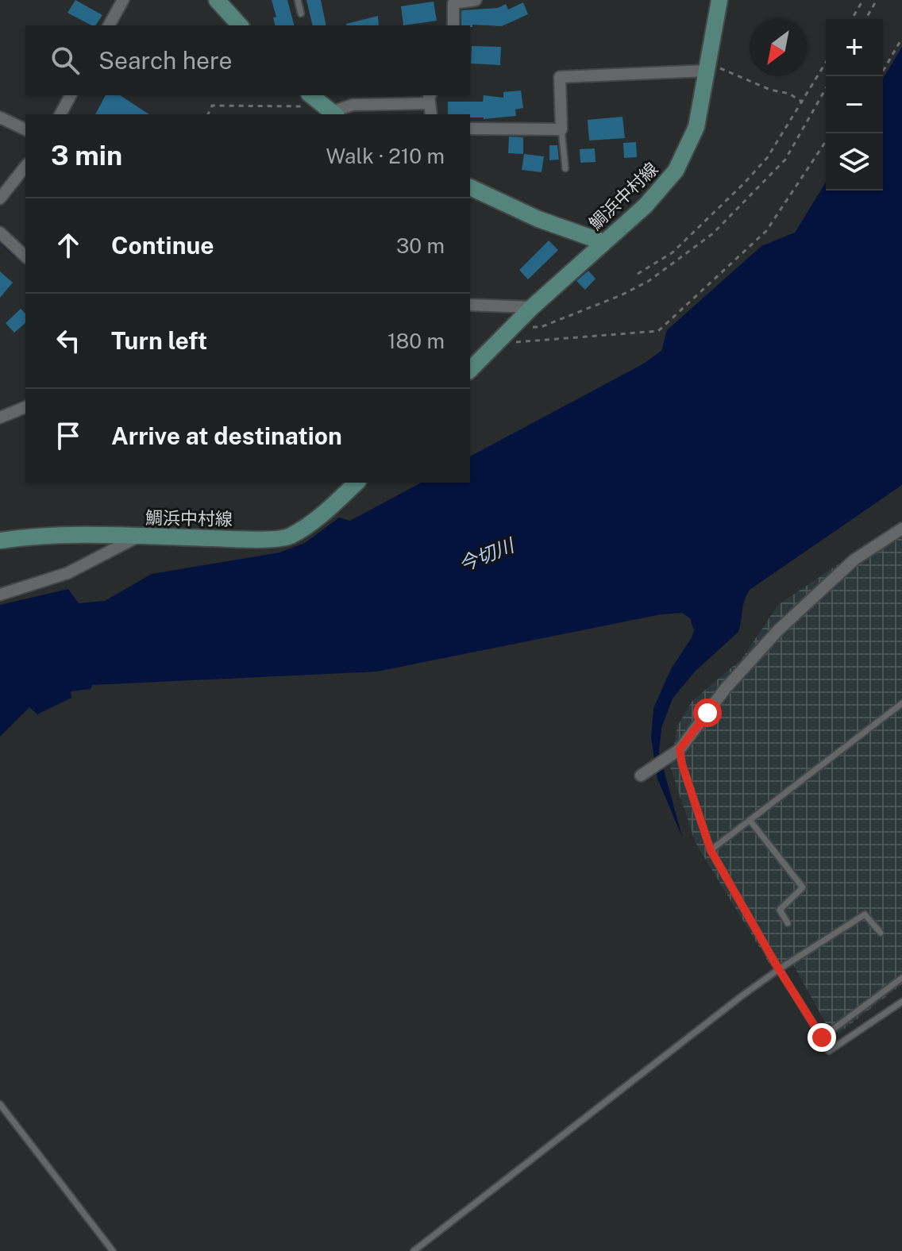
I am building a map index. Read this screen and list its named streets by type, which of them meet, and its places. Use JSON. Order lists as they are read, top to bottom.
{
  "streets": {
    "main road": ["鯛浜中村線"]
  },
  "water": ["今切川"],
  "north": "bottom left",
  "page": {
    "map_buttons": ["+", "−"],
    "search": "Search here",
    "heading": ["3 min", "Walk · 210 m"],
    "list": [
      ["Continue", "30 m"],
      ["Turn left", "180 m"],
      "Arrive at destination"
    ]
  }
}
